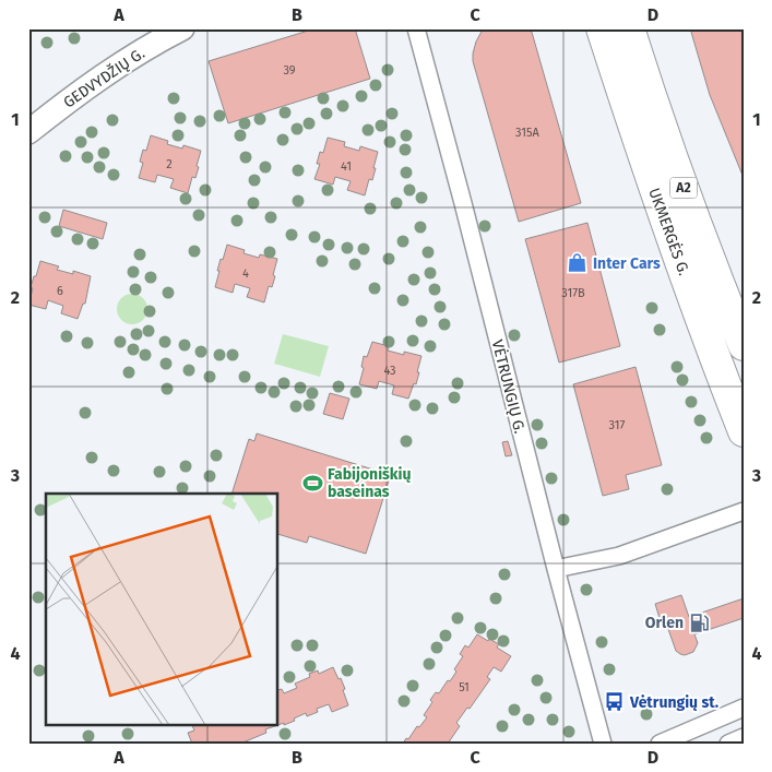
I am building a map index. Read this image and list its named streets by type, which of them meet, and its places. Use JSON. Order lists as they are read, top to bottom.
{
  "streets": {
    "highway": ["A2", "UKMERGĖS G."],
    "main road": ["GEDVYDŽIŲ G."],
    "street": ["VĖTRUNGIŲ G."]
  },
  "places": {
    "shop": ["Inter Cars"],
    "sports": ["Fabijoniškių baseinas"],
    "fuel station": ["Orlen"],
    "bus stop": ["Vėtrungių st."]
  },
  "house_numbers": [
    "39",
    "315A",
    "2",
    "41",
    "4",
    "6",
    "317B",
    "43",
    "317",
    "51"
  ],
  "grid": {
    "columns": [
      "A",
      "B",
      "C",
      "D"
    ],
    "rows": [
      "1",
      "2",
      "3",
      "4"
    ]
  }
}
